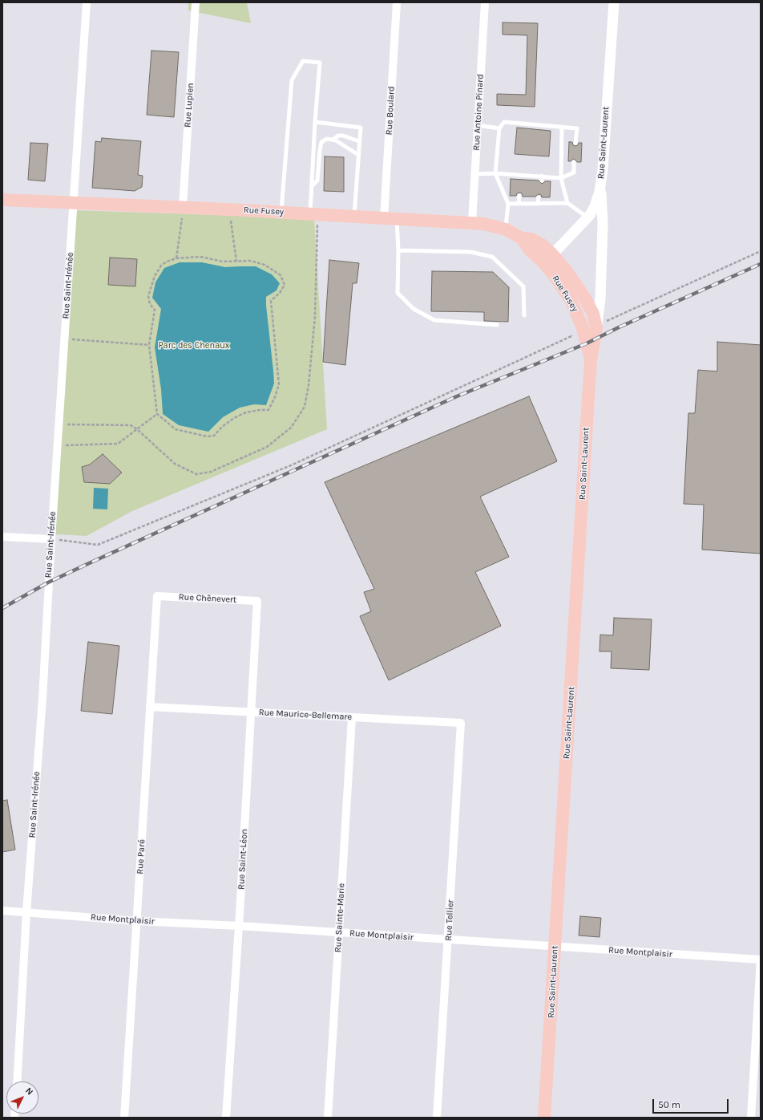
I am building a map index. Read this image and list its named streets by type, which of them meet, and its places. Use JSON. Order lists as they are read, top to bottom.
{
  "streets": {
    "main road": ["Rue Saint-Laurent", "Rue Fusey"],
    "street": [
      "Rue Lupien",
      "Rue Boulard",
      "Rue Antoine Pinard",
      "Rue Saint-Irénée",
      "Rue Chênevert",
      "Rue Maurice-Bellemare",
      "Rue Paré",
      "Rue Saint-Léon",
      "Rue Sainte-Marie",
      "Rue Montplaisir",
      "Rue Tellier"
    ]
  },
  "crossings": [
    ["Rue Lupien", "Rue Fusey"],
    ["Rue Boulard", "Rue Fusey"],
    ["Rue Antoine Pinard", "Rue Fusey"],
    ["Rue Saint-Laurent", "Rue Fusey"],
    ["Rue Saint-Laurent", "Rue Montplaisir"],
    ["Rue Fusey", "Rue Saint-Irénée"],
    ["Rue Saint-Irénée", "Rue Montplaisir"],
    ["Rue Chênevert", "Rue Paré"],
    ["Rue Chênevert", "Rue Saint-Léon"],
    ["Rue Maurice-Bellemare", "Rue Paré"],
    ["Rue Maurice-Bellemare", "Rue Saint-Léon"],
    ["Rue Maurice-Bellemare", "Rue Sainte-Marie"],
    ["Rue Maurice-Bellemare", "Rue Tellier"],
    ["Rue Paré", "Rue Montplaisir"],
    ["Rue Saint-Léon", "Rue Montplaisir"],
    ["Rue Sainte-Marie", "Rue Montplaisir"],
    ["Rue Montplaisir", "Rue Tellier"]
  ],
  "parks": ["Parc des Chenaux"],
  "scale_bar": "50 m",
  "north": "top right"
}
